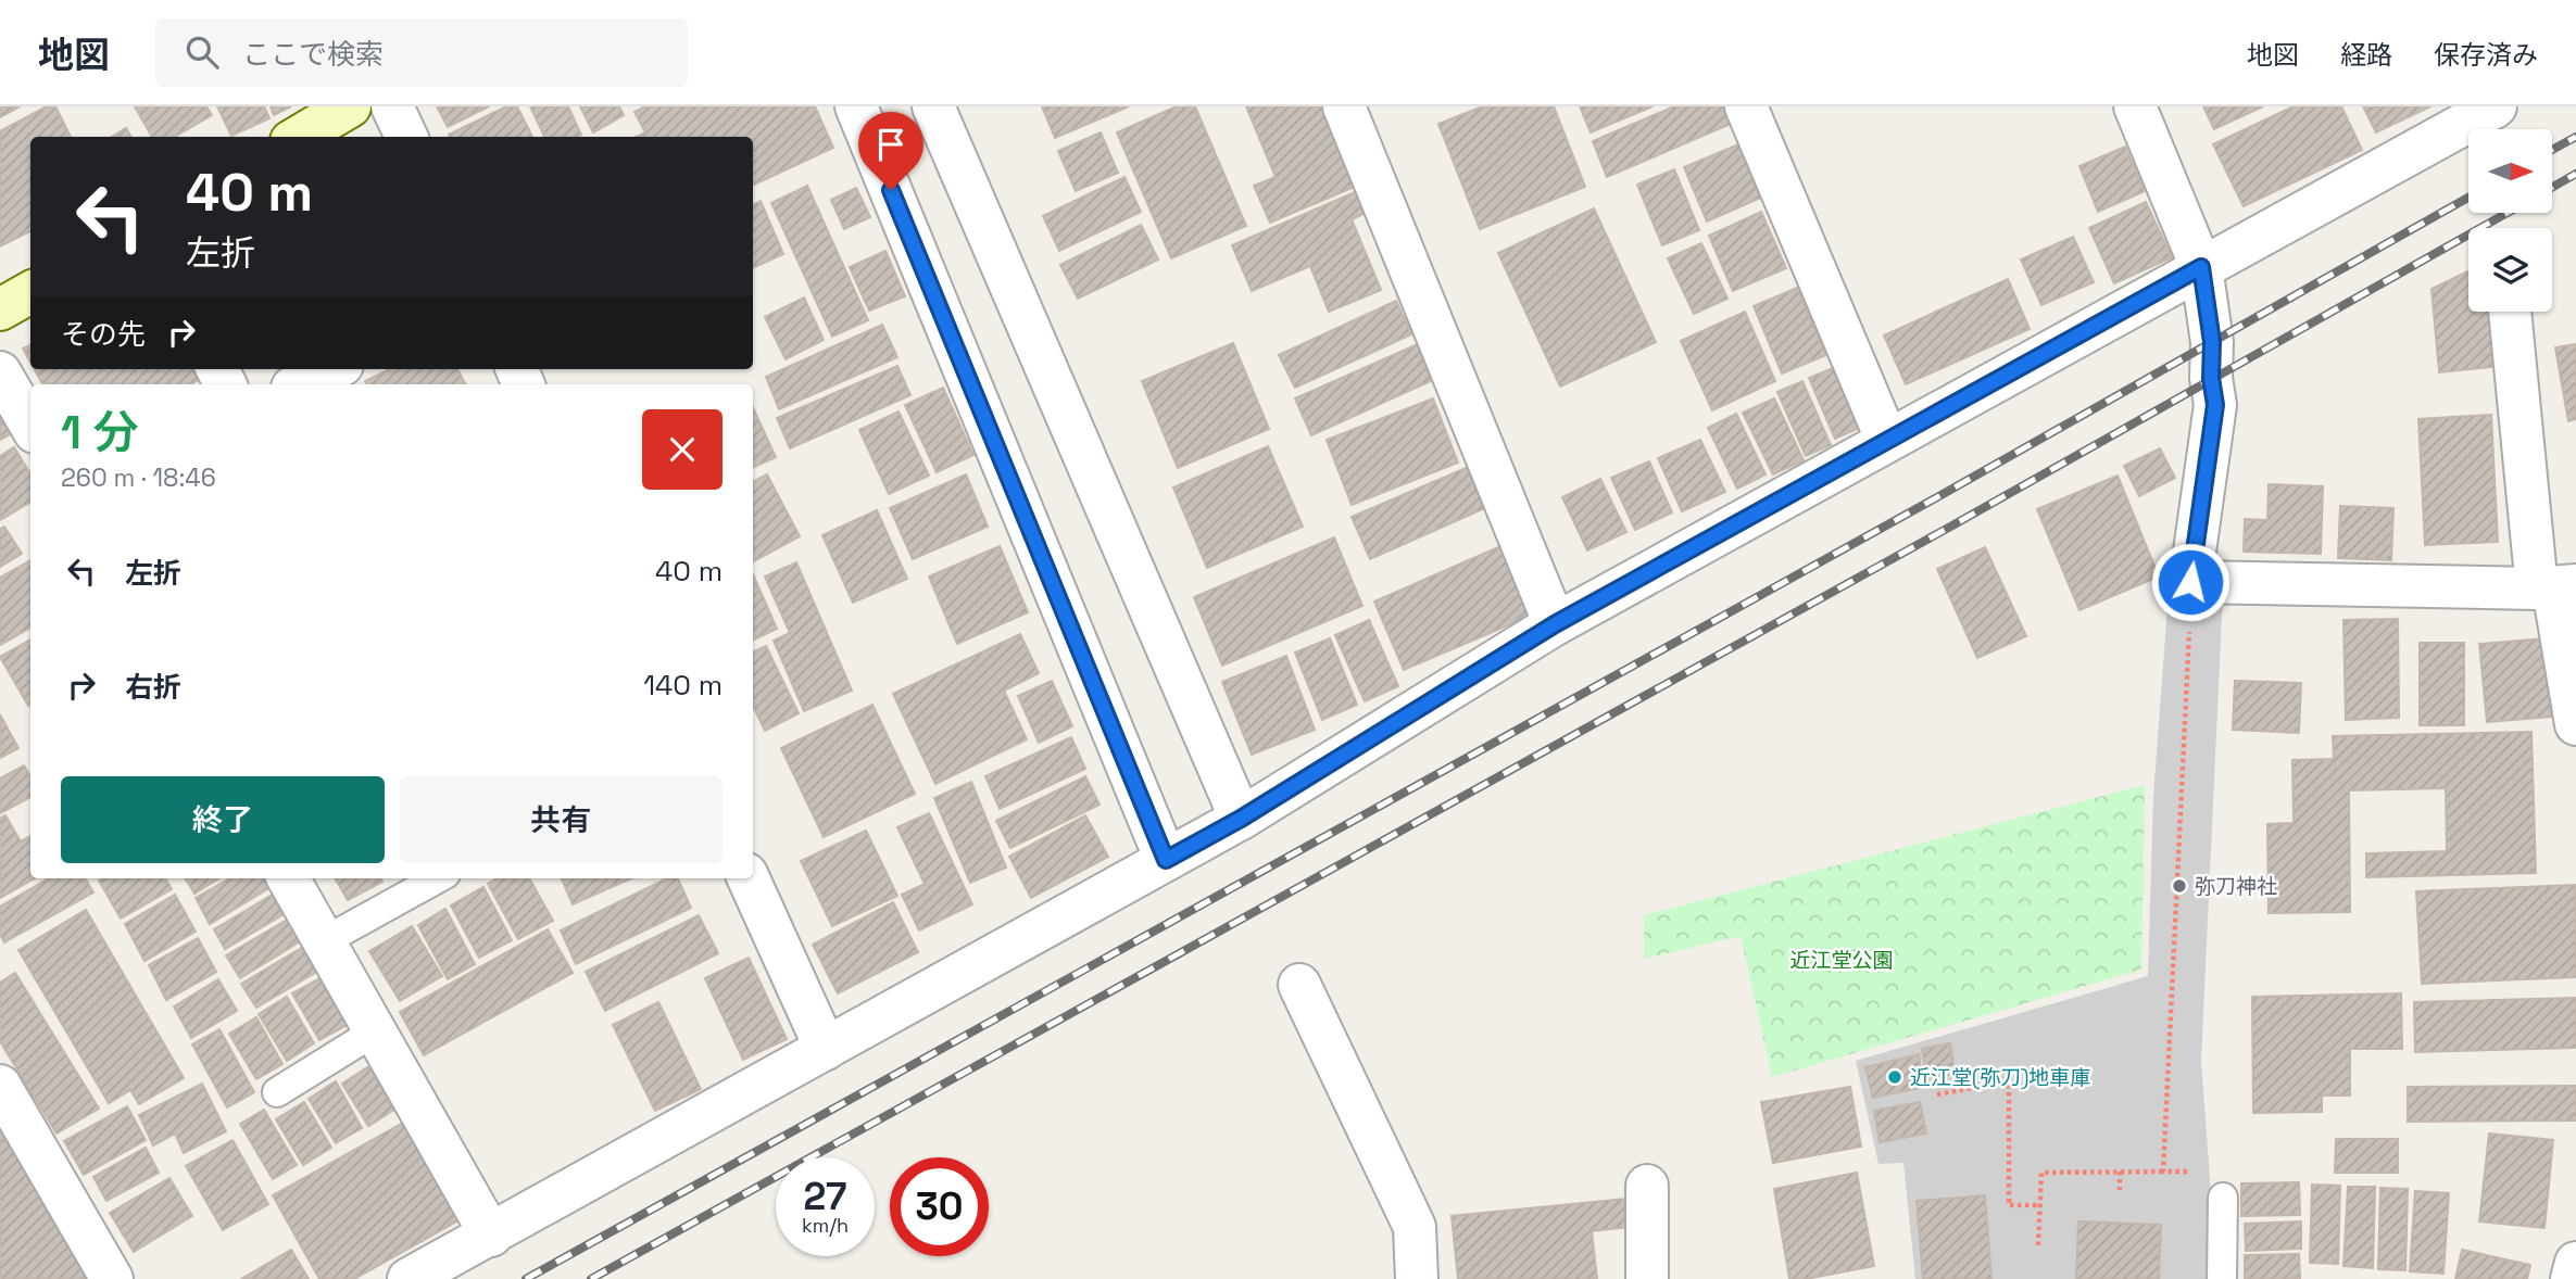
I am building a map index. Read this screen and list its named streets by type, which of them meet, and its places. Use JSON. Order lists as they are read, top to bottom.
{
  "parks": ["近江堂公園"],
  "places": ["弥刀神社", "近江堂(弥刀)地車庫"],
  "north": "right",
  "page": {
    "header": "地図",
    "search": "ここで検索",
    "nav": ["地図", "経路", "保存済み"],
    "turn": ["40 m", "左折"],
    "then": "その先",
    "heading": ["1 分", "260 m · 18:46"],
    "list": [
      {
        "name": "左折",
        "value": "40 m"
      },
      {
        "name": "右折",
        "value": "140 m"
      }
    ],
    "buttons": ["終了", "共有"],
    "speed": "27 km/h",
    "limit": "30"
  }
}
